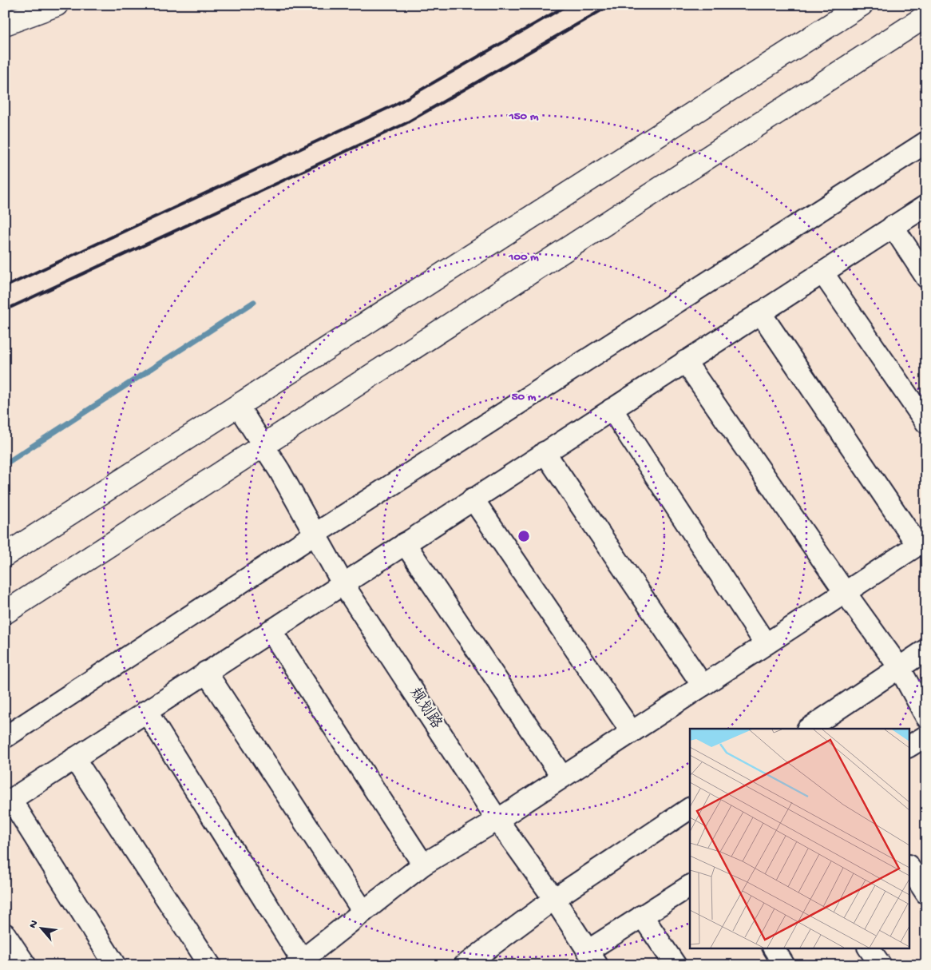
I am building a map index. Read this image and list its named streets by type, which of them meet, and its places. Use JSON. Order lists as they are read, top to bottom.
{
  "streets": {
    "street": ["规划路"]
  },
  "north": "top left",
  "rings": ["150 m", "100 m", "50 m"]
}
